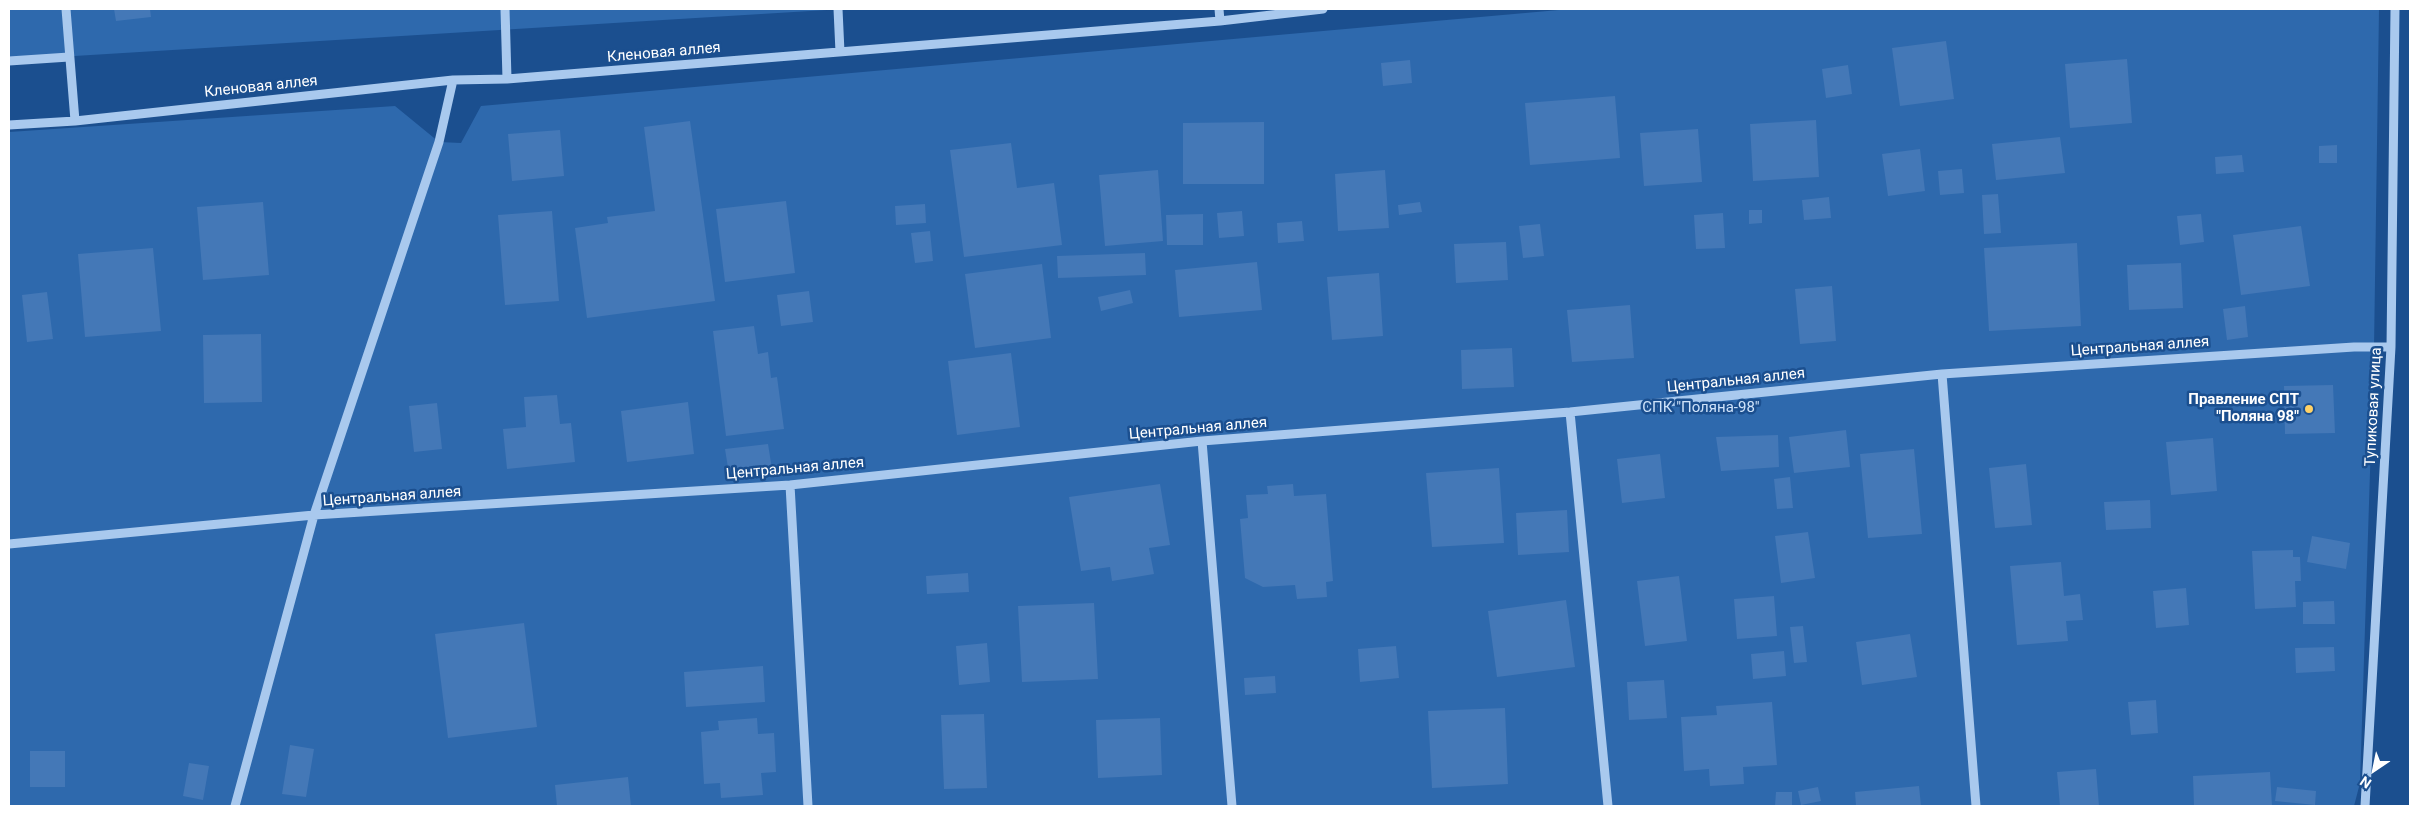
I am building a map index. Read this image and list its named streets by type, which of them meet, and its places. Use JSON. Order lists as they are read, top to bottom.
{
  "streets": {
    "street": ["Кленовая аллея", "Центральная аллея", "Тупиковая улица"]
  },
  "crossings": [
    ["Центральная аллея", "Тупиковая улица"]
  ],
  "parks": ["СПК \"Поляна-98\""],
  "places": ["Правление СПТ \"Поляна 98\""],
  "north": "bottom left"
}
